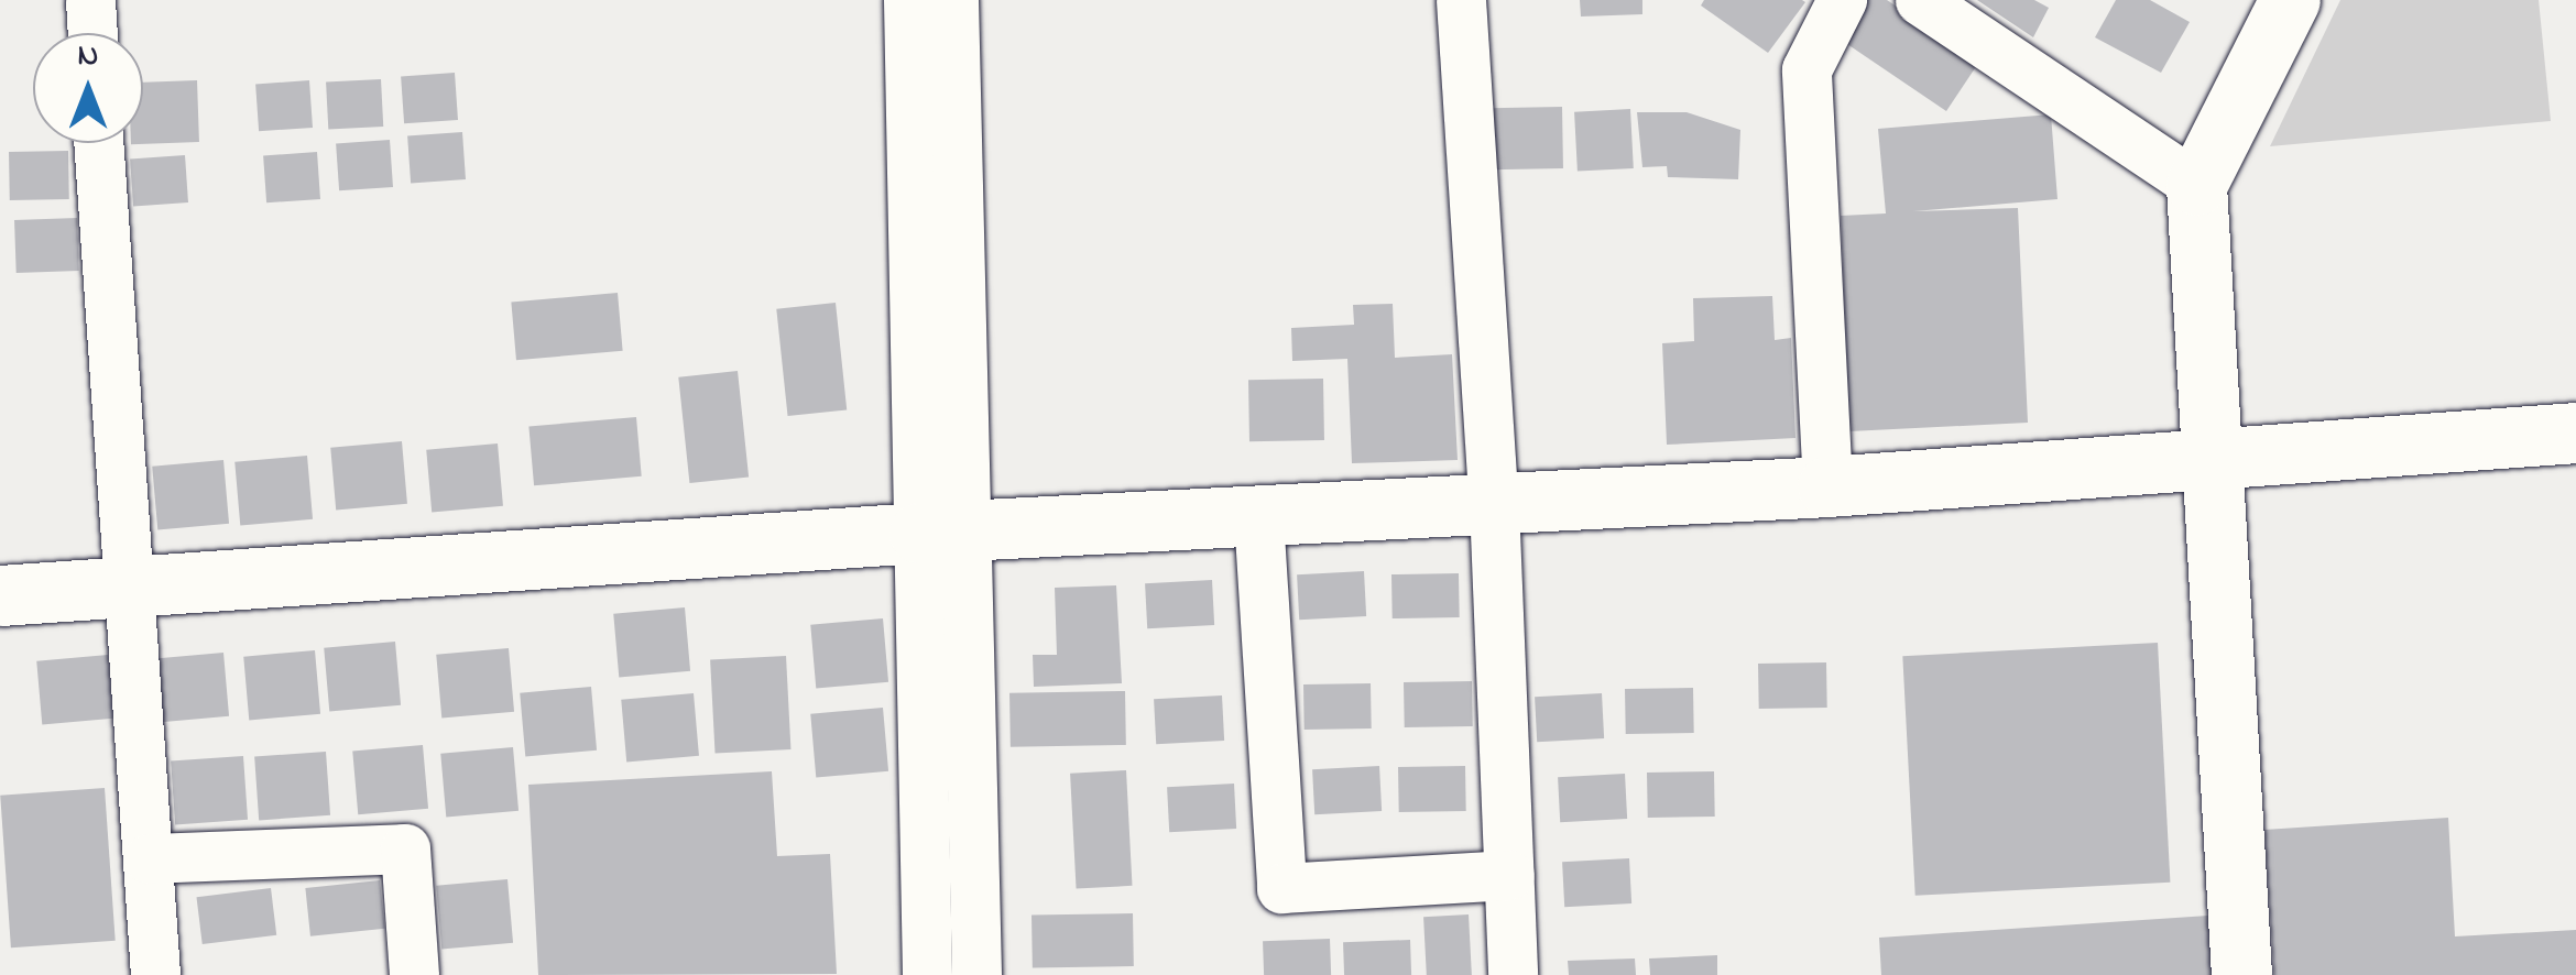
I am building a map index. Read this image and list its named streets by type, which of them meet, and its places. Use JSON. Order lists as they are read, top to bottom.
{
  "north": "top"
}
